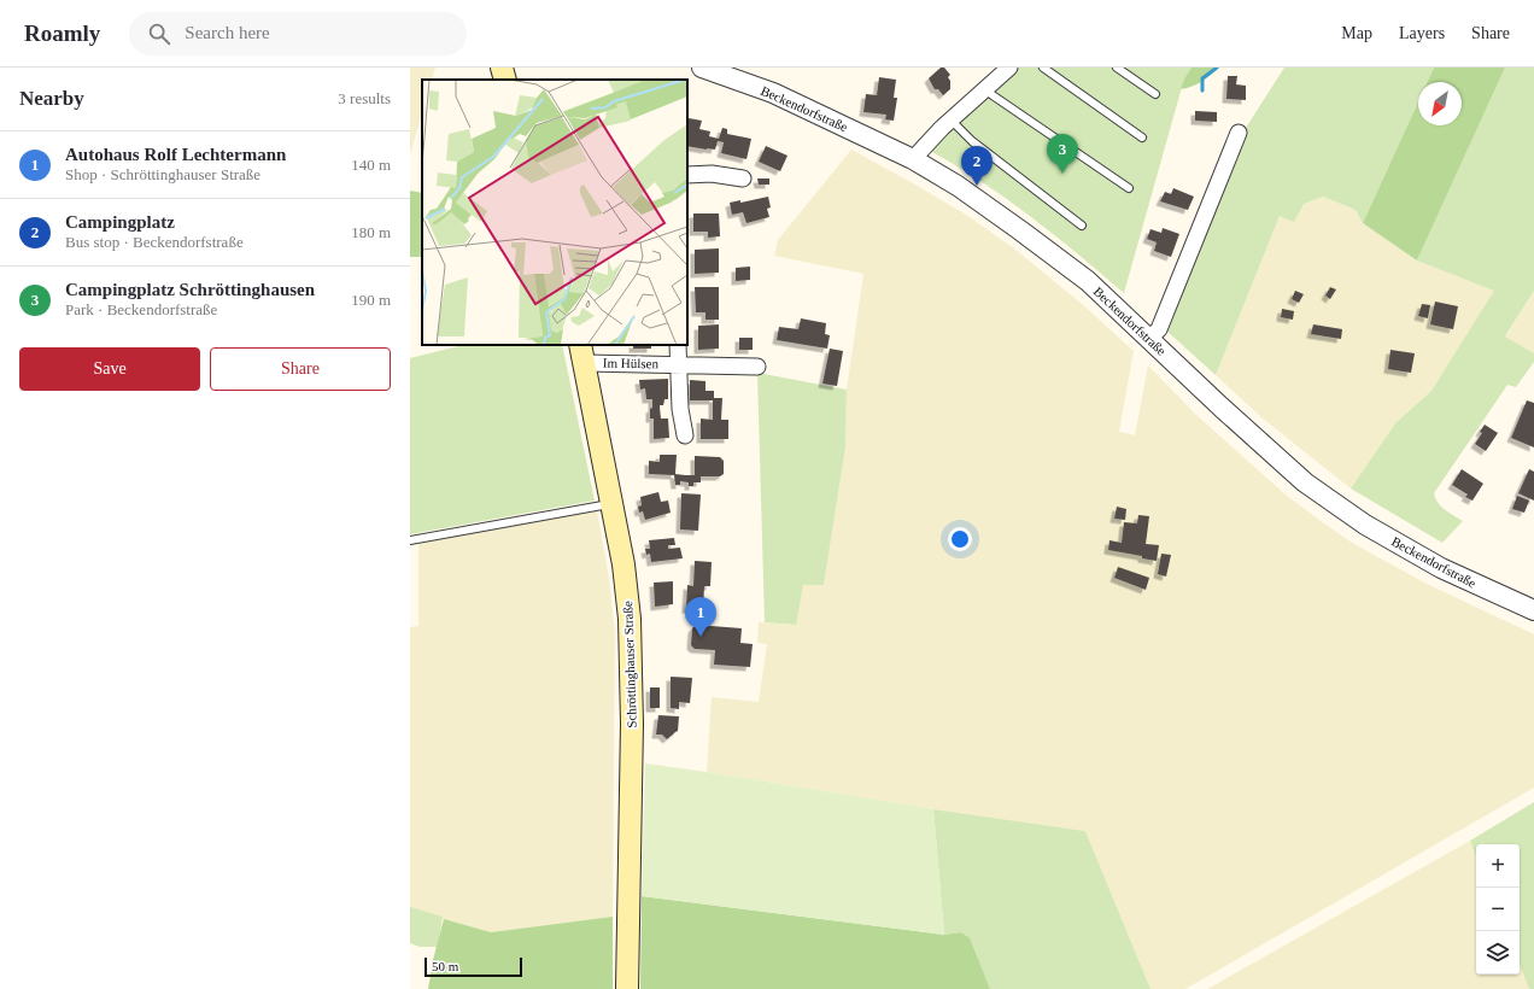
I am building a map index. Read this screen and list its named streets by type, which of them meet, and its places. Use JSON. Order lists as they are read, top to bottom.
{
  "streets": {
    "main road": ["Schröttinghauser Straße"],
    "street": ["Beckendorfstraße", "Im Hülsen"]
  },
  "crossings": [
    ["Im Hülsen", "Schröttinghauser Straße"]
  ],
  "scale_bar": "50 m",
  "north": "bottom left",
  "page": {
    "header": "Roamly",
    "search": "Search here",
    "nav": ["Map", "Layers", "Share"],
    "heading": ["Nearby", "3 results"],
    "list": [
      {
        "mark": "1",
        "name": "Autohaus Rolf Lechtermann",
        "note": "Shop · Schröttinghauser Straße",
        "value": "140 m"
      },
      {
        "mark": "2",
        "name": "Campingplatz",
        "note": "Bus stop · Beckendorfstraße",
        "value": "180 m"
      },
      {
        "mark": "3",
        "name": "Campingplatz Schröttinghausen",
        "note": "Park · Beckendorfstraße",
        "value": "190 m"
      }
    ],
    "pins": ["3", "2", "1"],
    "buttons": ["Save", "Share"],
    "map_buttons": ["+", "−"],
    "scale": "50 m"
  }
}
